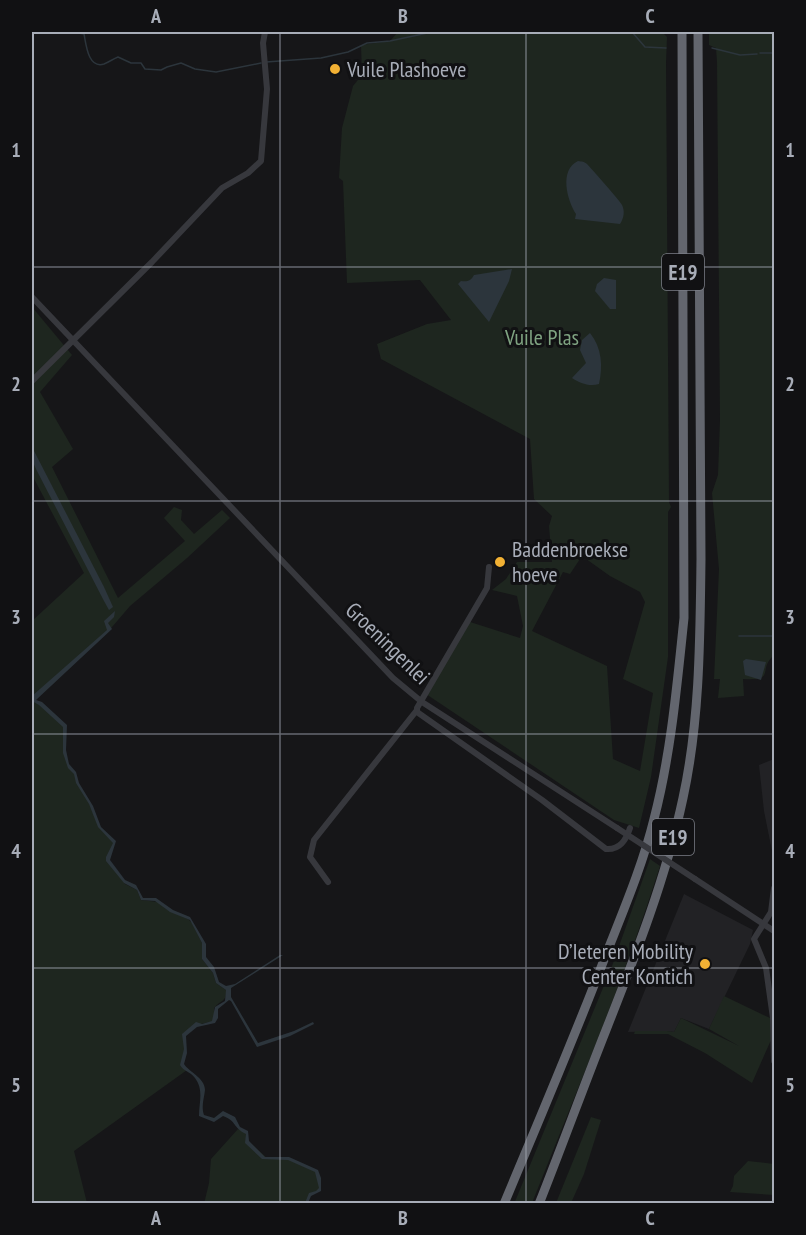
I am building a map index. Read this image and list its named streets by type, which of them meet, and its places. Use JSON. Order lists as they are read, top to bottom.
{
  "streets": {
    "highway": ["E19"],
    "street": ["Groeningenlei"]
  },
  "parks": ["Vuile Plas"],
  "places": ["Vuile Plashoeve", "Baddenbroekse hoeve", "D’Ieteren Mobility Center Kontich"],
  "grid": {
    "columns": ["A", "B", "C"],
    "rows": [
      "1",
      "2",
      "3",
      "4",
      "5"
    ]
  }
}
